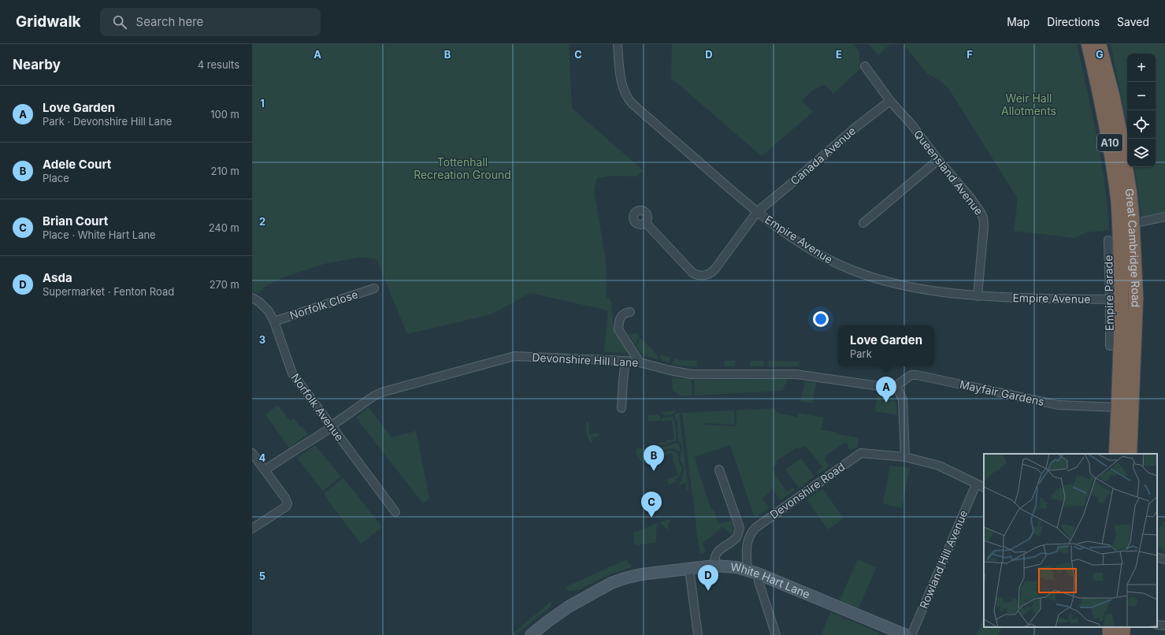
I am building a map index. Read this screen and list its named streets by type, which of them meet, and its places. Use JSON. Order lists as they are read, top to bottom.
{
  "streets": {
    "highway": ["A10", "Great Cambridge Road"],
    "street": [
      "Canada Avenue",
      "Queensland Avenue",
      "Empire Avenue",
      "Empire Parade",
      "Norfolk Close",
      "Devonshire Hill Lane",
      "Mayfair Gardens",
      "Norfolk Avenue",
      "Devonshire Road",
      "Rowland Hill Avenue",
      "White Hart Lane"
    ]
  },
  "crossings": [
    ["Canada Avenue", "Queensland Avenue"],
    ["Canada Avenue", "Empire Avenue"],
    ["Queensland Avenue", "Empire Avenue"],
    ["Empire Avenue", "Great Cambridge Road"],
    ["Empire Avenue", "Empire Parade"],
    ["Great Cambridge Road", "Empire Parade"],
    ["Great Cambridge Road", "Mayfair Gardens"],
    ["Norfolk Close", "Norfolk Avenue"],
    ["Devonshire Hill Lane", "Mayfair Gardens"],
    ["Devonshire Hill Lane", "Norfolk Avenue"],
    ["Devonshire Road", "White Hart Lane"]
  ],
  "parks": ["Weir Hall Allotments", "Tottenhall Recreation Ground"],
  "page": {
    "header": "Gridwalk",
    "search": "Search here",
    "nav": ["Map", "Directions", "Saved"],
    "heading": ["Nearby", "4 results"],
    "map_buttons": ["+", "−"],
    "list": [
      {
        "mark": "A",
        "name": "Love Garden",
        "note": "Park · Devonshire Hill Lane",
        "value": "100 m"
      },
      {
        "mark": "B",
        "name": "Adele Court",
        "note": "Place",
        "value": "210 m"
      },
      {
        "mark": "C",
        "name": "Brian Court",
        "note": "Place · White Hart Lane",
        "value": "240 m"
      },
      {
        "mark": "D",
        "name": "Asda",
        "note": "Supermarket · Fenton Road",
        "value": "270 m"
      }
    ],
    "popup": ["Love Garden", "Park"],
    "pins": [
      "A",
      "B",
      "C",
      "D"
    ]
  },
  "grid": {
    "columns": [
      "A",
      "B",
      "C",
      "D",
      "E",
      "F",
      "G"
    ],
    "rows": [
      "1",
      "2",
      "3",
      "4",
      "5"
    ]
  }
}
